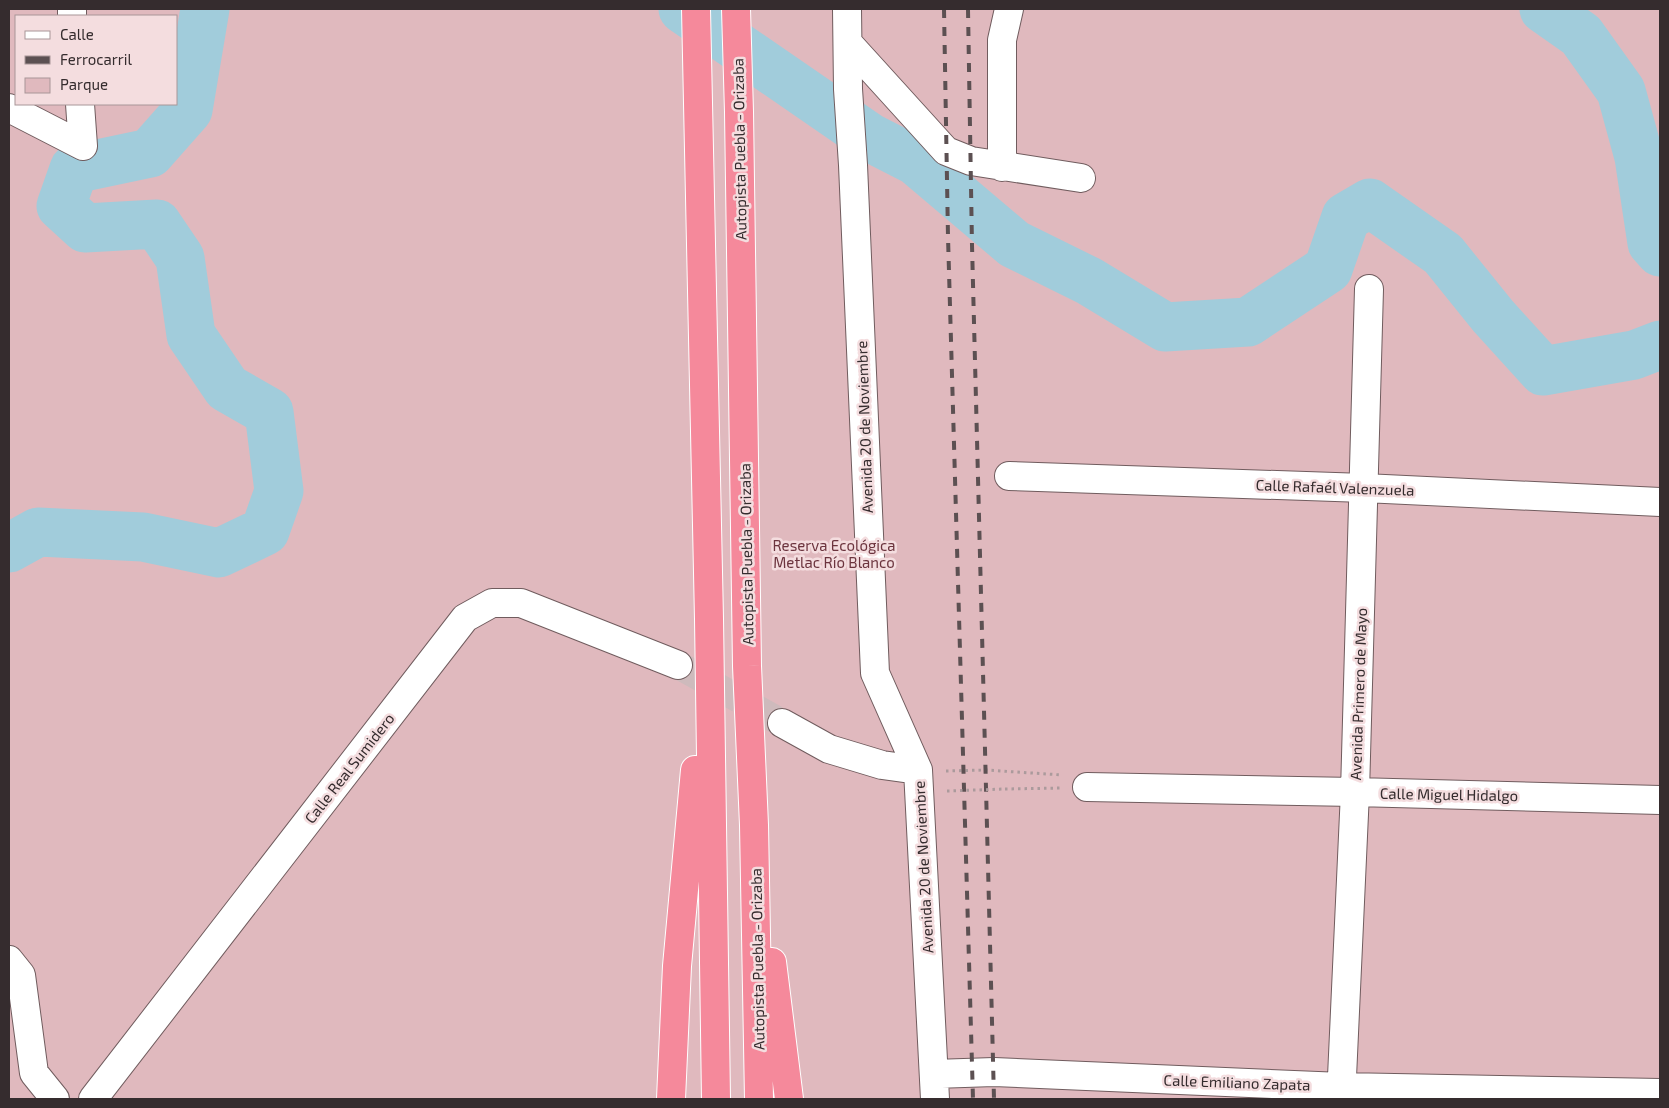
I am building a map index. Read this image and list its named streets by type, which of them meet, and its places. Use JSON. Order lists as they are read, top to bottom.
{
  "streets": {
    "highway": ["Autopista Puebla - Orizaba"],
    "street": [
      "Avenida 20 de Noviembre",
      "Calle Rafaél Valenzuela",
      "Avenida Primero de Mayo",
      "Calle Real Sumidero",
      "Calle Miguel Hidalgo",
      "Calle Emiliano Zapata"
    ]
  },
  "crossings": [
    ["Avenida 20 de Noviembre", "Calle Emiliano Zapata"],
    ["Calle Rafaél Valenzuela", "Avenida Primero de Mayo"],
    ["Avenida Primero de Mayo", "Calle Miguel Hidalgo"],
    ["Avenida Primero de Mayo", "Calle Emiliano Zapata"]
  ],
  "parks": ["Reserva Ecológica Metlac Río Blanco"],
  "legend": ["Calle", "Ferrocarril", "Parque"]
}
